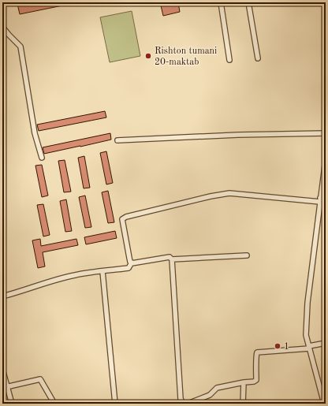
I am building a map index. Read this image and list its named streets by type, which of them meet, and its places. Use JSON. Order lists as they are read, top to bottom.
{
  "places": ["Rishton tumani 20-maktab", "1"]
}
